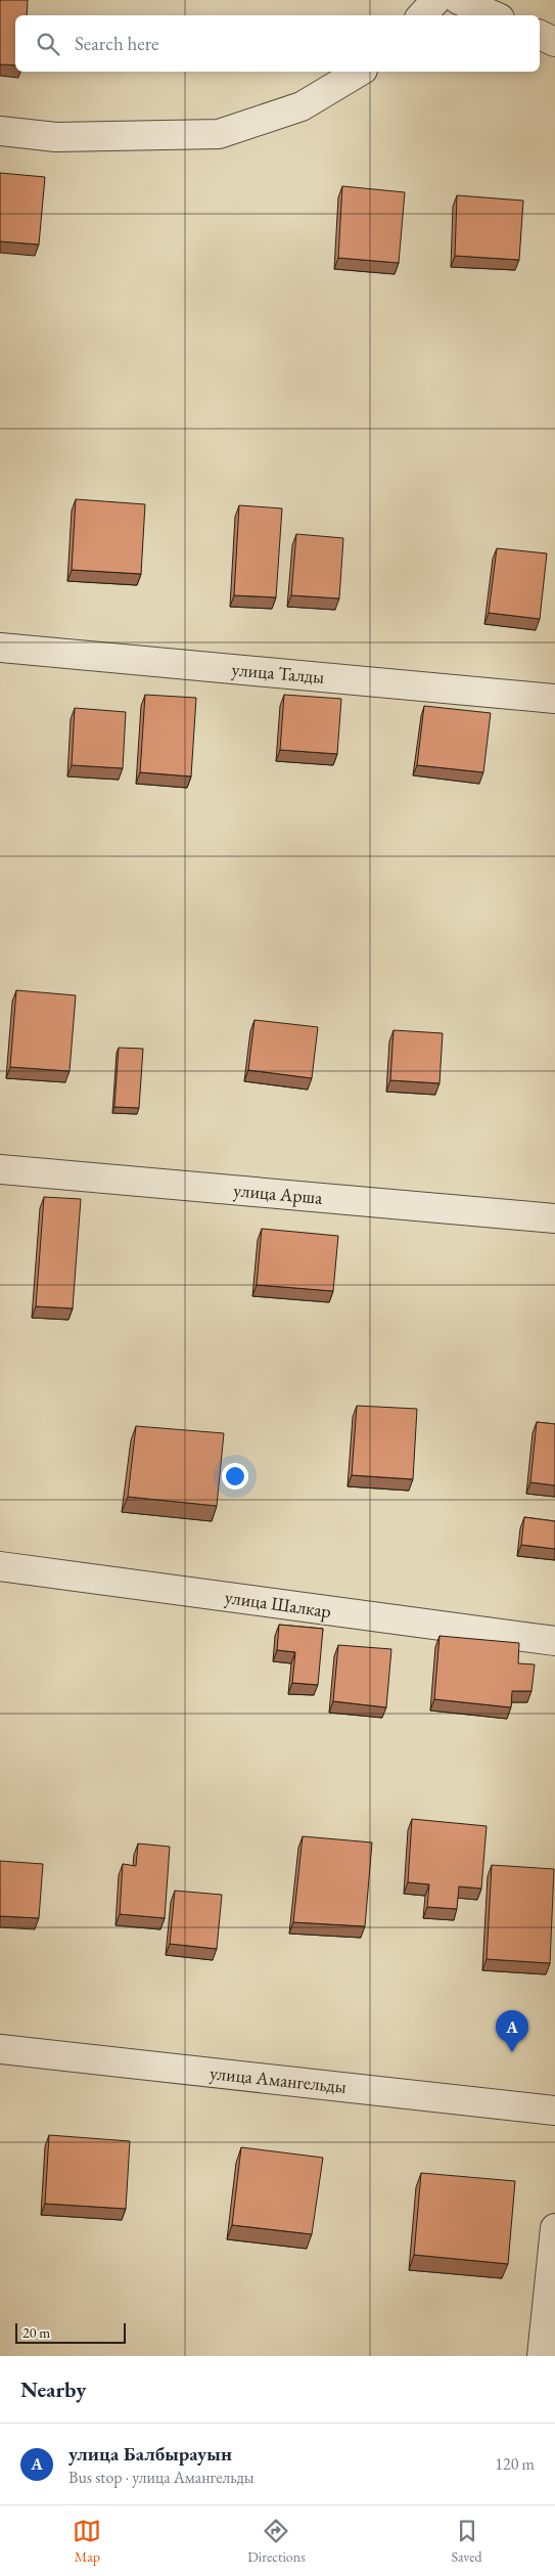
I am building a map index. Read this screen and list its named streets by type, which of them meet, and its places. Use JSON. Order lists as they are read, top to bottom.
{
  "streets": {
    "street": [
      "улица Талды",
      "улица Арша",
      "улица Шалкар",
      "улица Амангельды"
    ]
  },
  "scale_bar": "20 m",
  "page": {
    "search": "Search here",
    "pins": "A",
    "scale": "20 m",
    "heading": "Nearby",
    "list": [
      {
        "mark": "A",
        "name": "улица Балбырауын",
        "note": "Bus stop · улица Амангельды",
        "value": "120 m"
      }
    ],
    "nav": ["Map", "Directions", "Saved"]
  }
}
